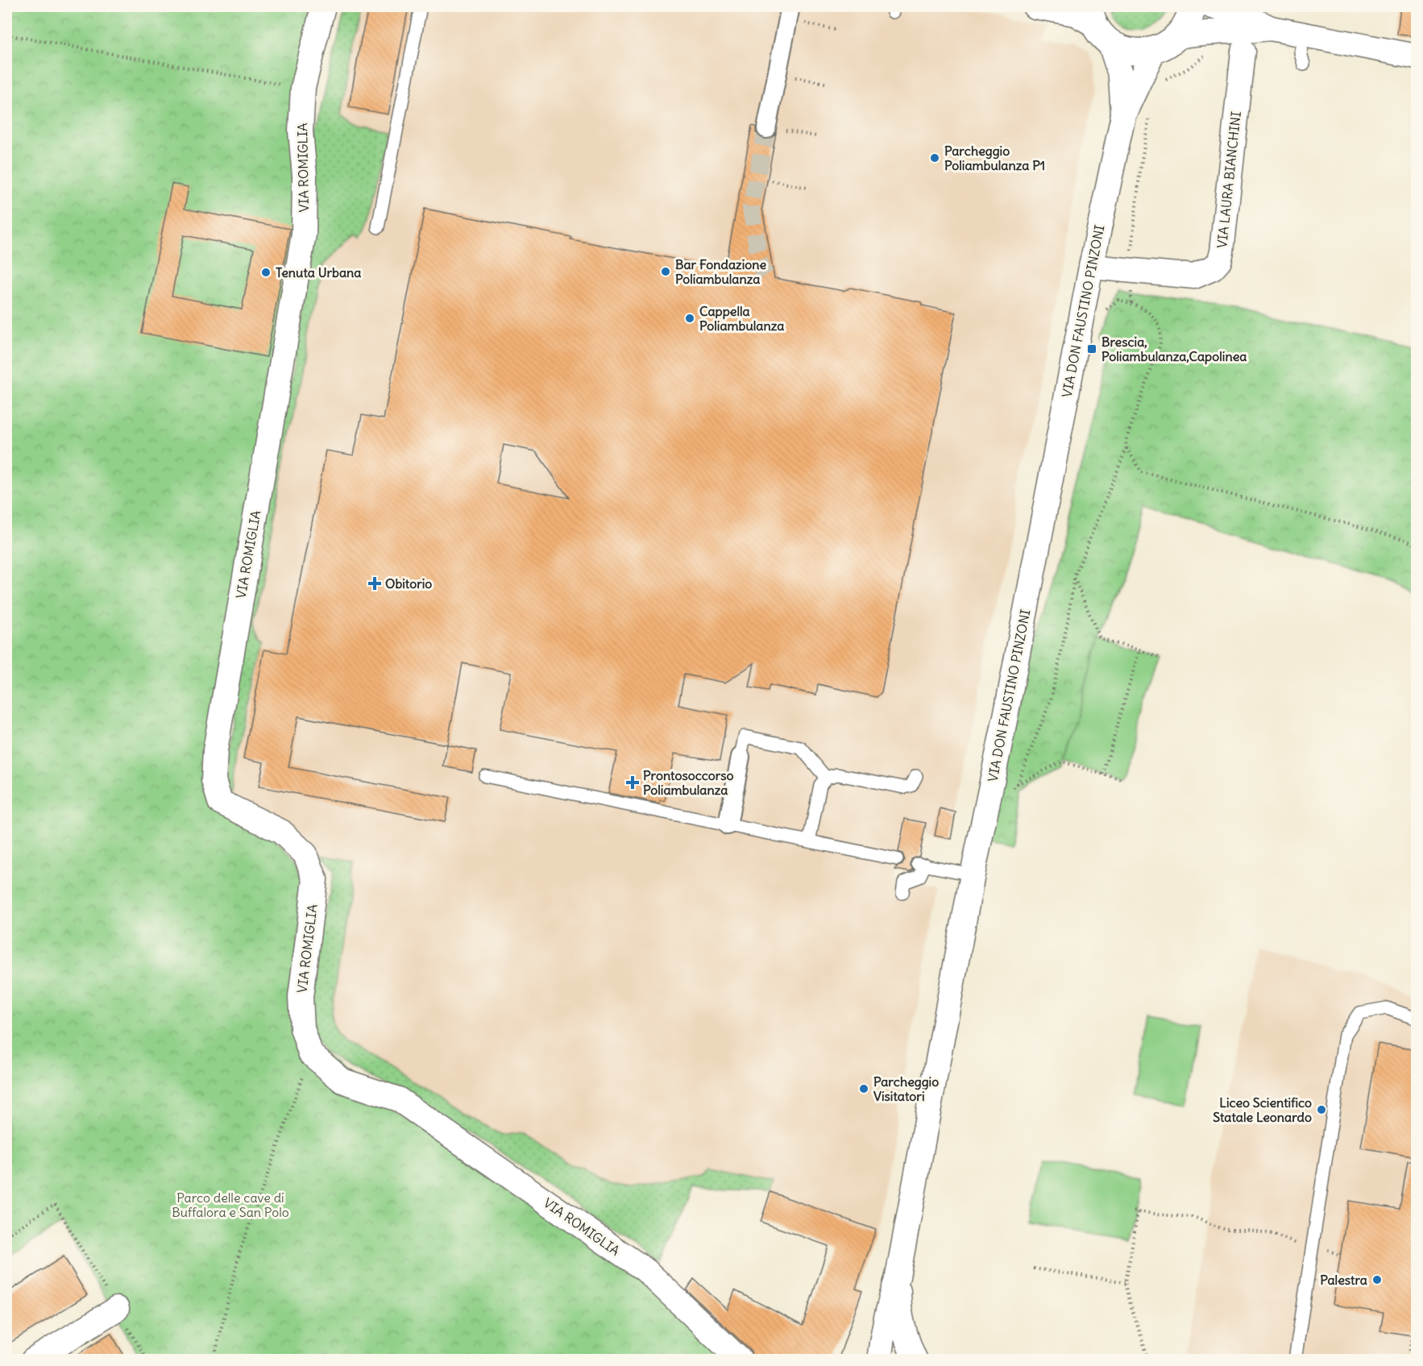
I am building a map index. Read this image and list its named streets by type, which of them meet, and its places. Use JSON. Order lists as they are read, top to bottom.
{
  "streets": {
    "street": ["VIA ROMIGLIA", "VIA LAURA BIANCHINI", "VIA DON FAUSTINO PINZONI"]
  },
  "crossings": [
    ["VIA LAURA BIANCHINI", "VIA DON FAUSTINO PINZONI"]
  ],
  "parks": ["Parco delle cave di Buffalora e San Polo"],
  "places": {
    "other": [
      "Parcheggio Poliambulanza P1",
      "Bar Fondazione Poliambulanza",
      "Tenuta Urbana",
      "Cappella Poliambulanza",
      "Parcheggio Visitatori",
      "Liceo Scientifico Statale Leonardo",
      "Palestra"
    ],
    "transit": ["Brescia, Poliambulanza,Capolinea"],
    "health": ["Obitorio", "Prontosoccorso Poliambulanza"]
  }
}
